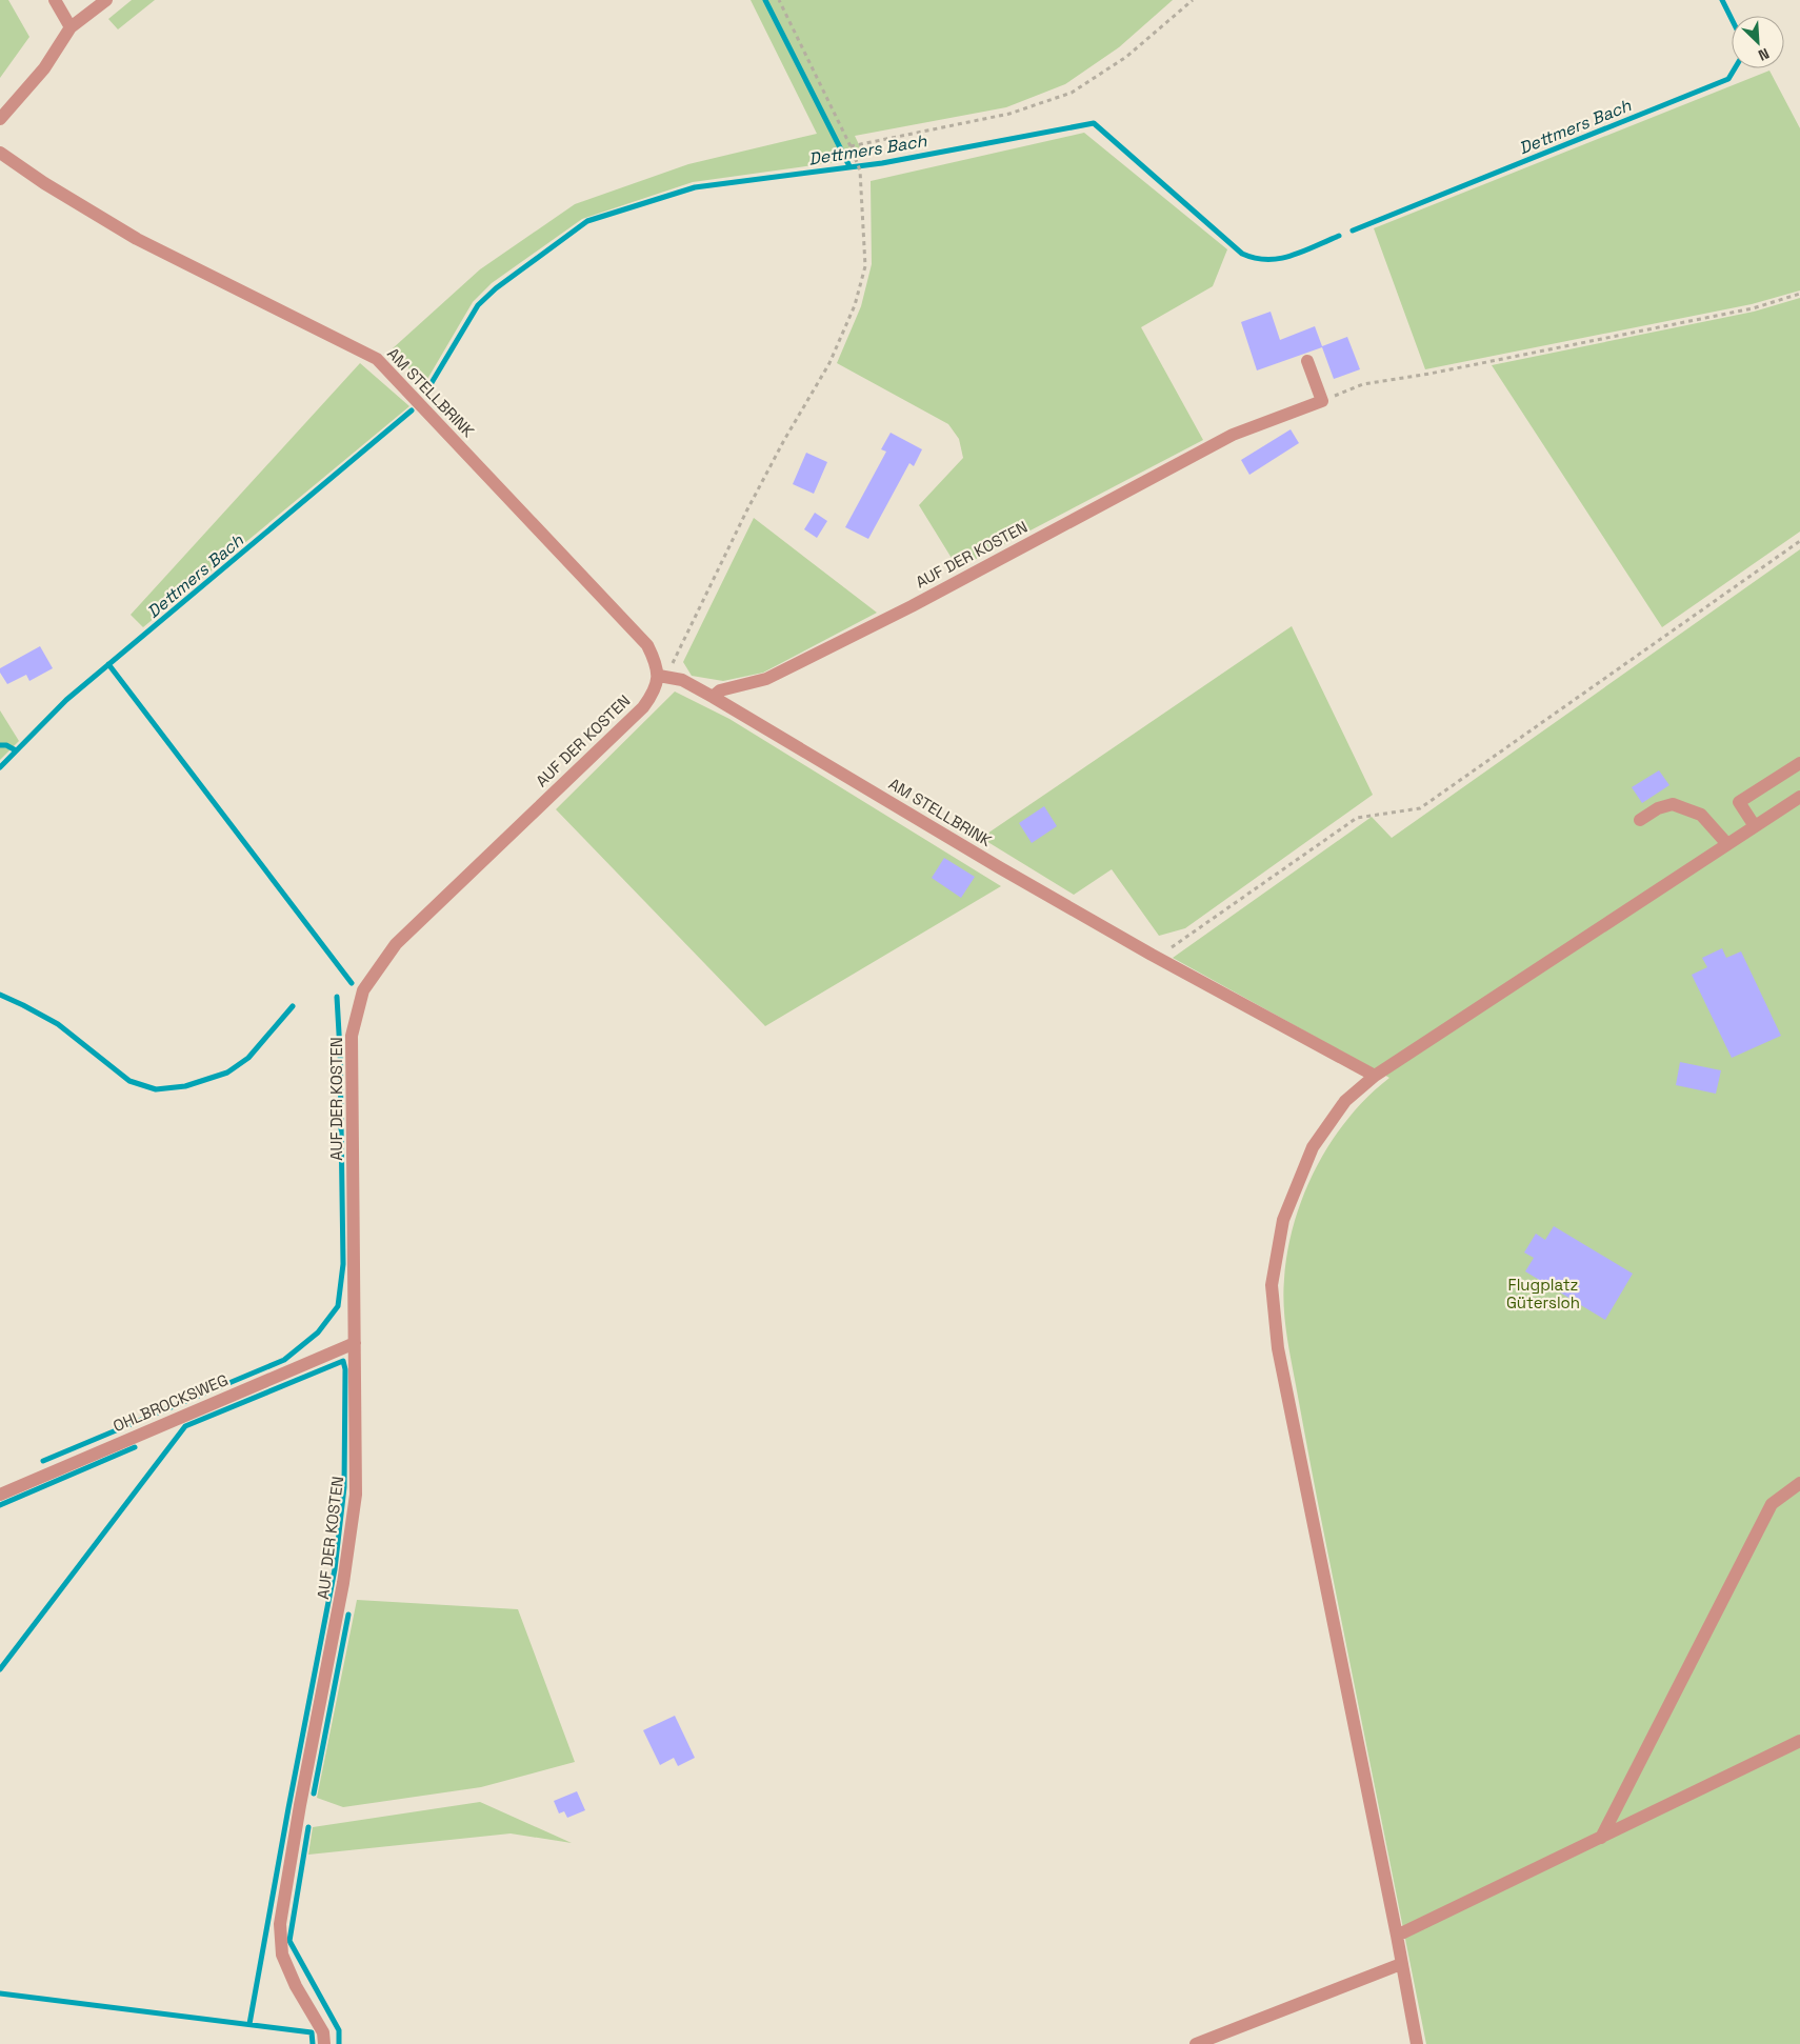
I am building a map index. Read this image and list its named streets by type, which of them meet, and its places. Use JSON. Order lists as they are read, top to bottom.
{
  "streets": {
    "street": ["AM STELLBRINK", "AUF DER KOSTEN", "OHLBROCKSWEG"]
  },
  "crossings": [
    ["AM STELLBRINK", "AUF DER KOSTEN"],
    ["AUF DER KOSTEN", "OHLBROCKSWEG"]
  ],
  "water": ["Dettmers Bach"],
  "parks": ["Flugplatz Gütersloh"],
  "north": "bottom right"
}
